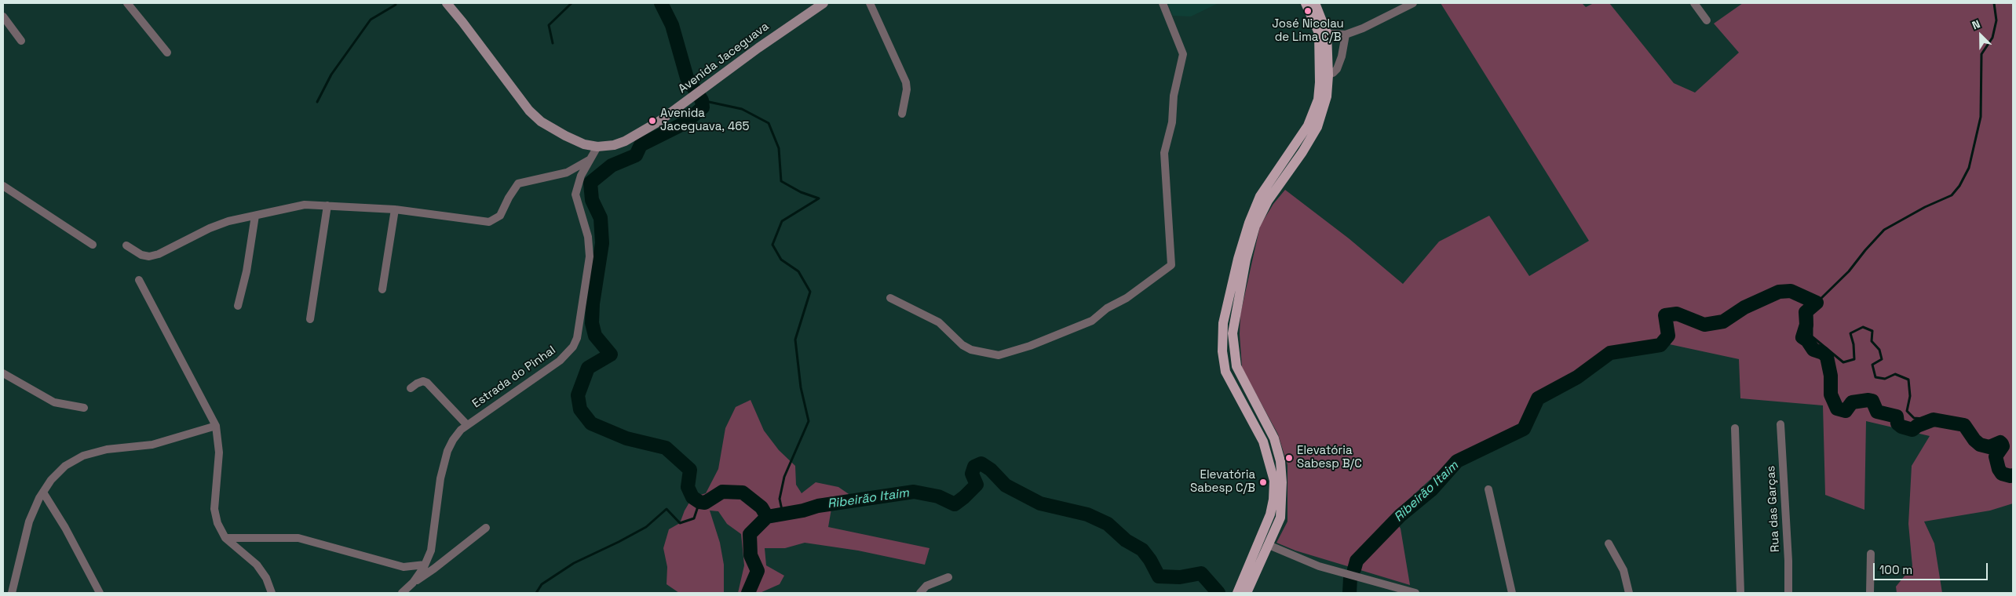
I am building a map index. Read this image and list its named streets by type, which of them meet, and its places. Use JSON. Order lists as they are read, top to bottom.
{
  "streets": {
    "main road": ["Avenida Jaceguava"],
    "street": ["Estrada do Pinhal", "Rua das Garças"]
  },
  "crossings": [
    ["Avenida Jaceguava", "Estrada do Pinhal"]
  ],
  "water": ["Ribeirão Itaim"],
  "places": [
    "José Nicolau de Lima C/B",
    "Avenida Jaceguava, 465",
    "Elevatória Sabesp B/C",
    "Elevatória Sabesp C/B"
  ],
  "scale_bar": "100 m",
  "north": "top left"
}
